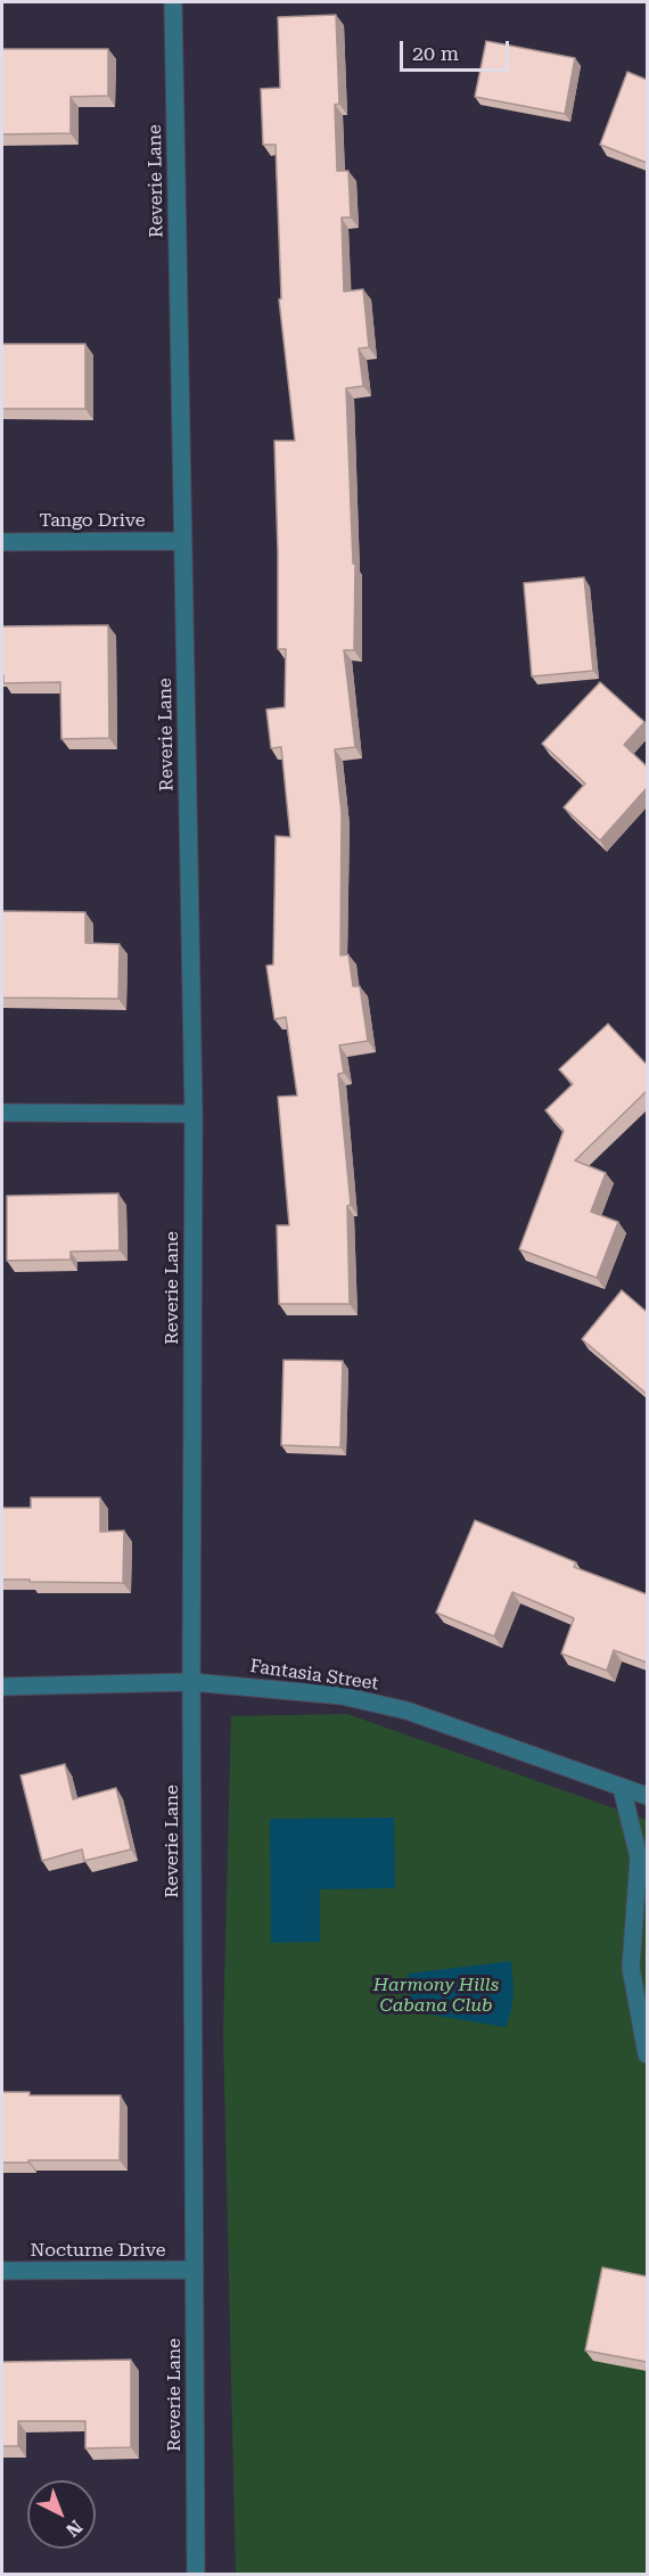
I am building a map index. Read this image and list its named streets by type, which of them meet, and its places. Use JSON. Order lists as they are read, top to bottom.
{
  "streets": {
    "street": [
      "Reverie Lane",
      "Tango Drive",
      "Fantasia Street",
      "Nocturne Drive"
    ]
  },
  "crossings": [
    ["Reverie Lane", "Tango Drive"],
    ["Reverie Lane", "Fantasia Street"],
    ["Reverie Lane", "Nocturne Drive"]
  ],
  "parks": ["Harmony Hills Cabana Club"],
  "scale_bar": "20 m",
  "north": "bottom right"
}
